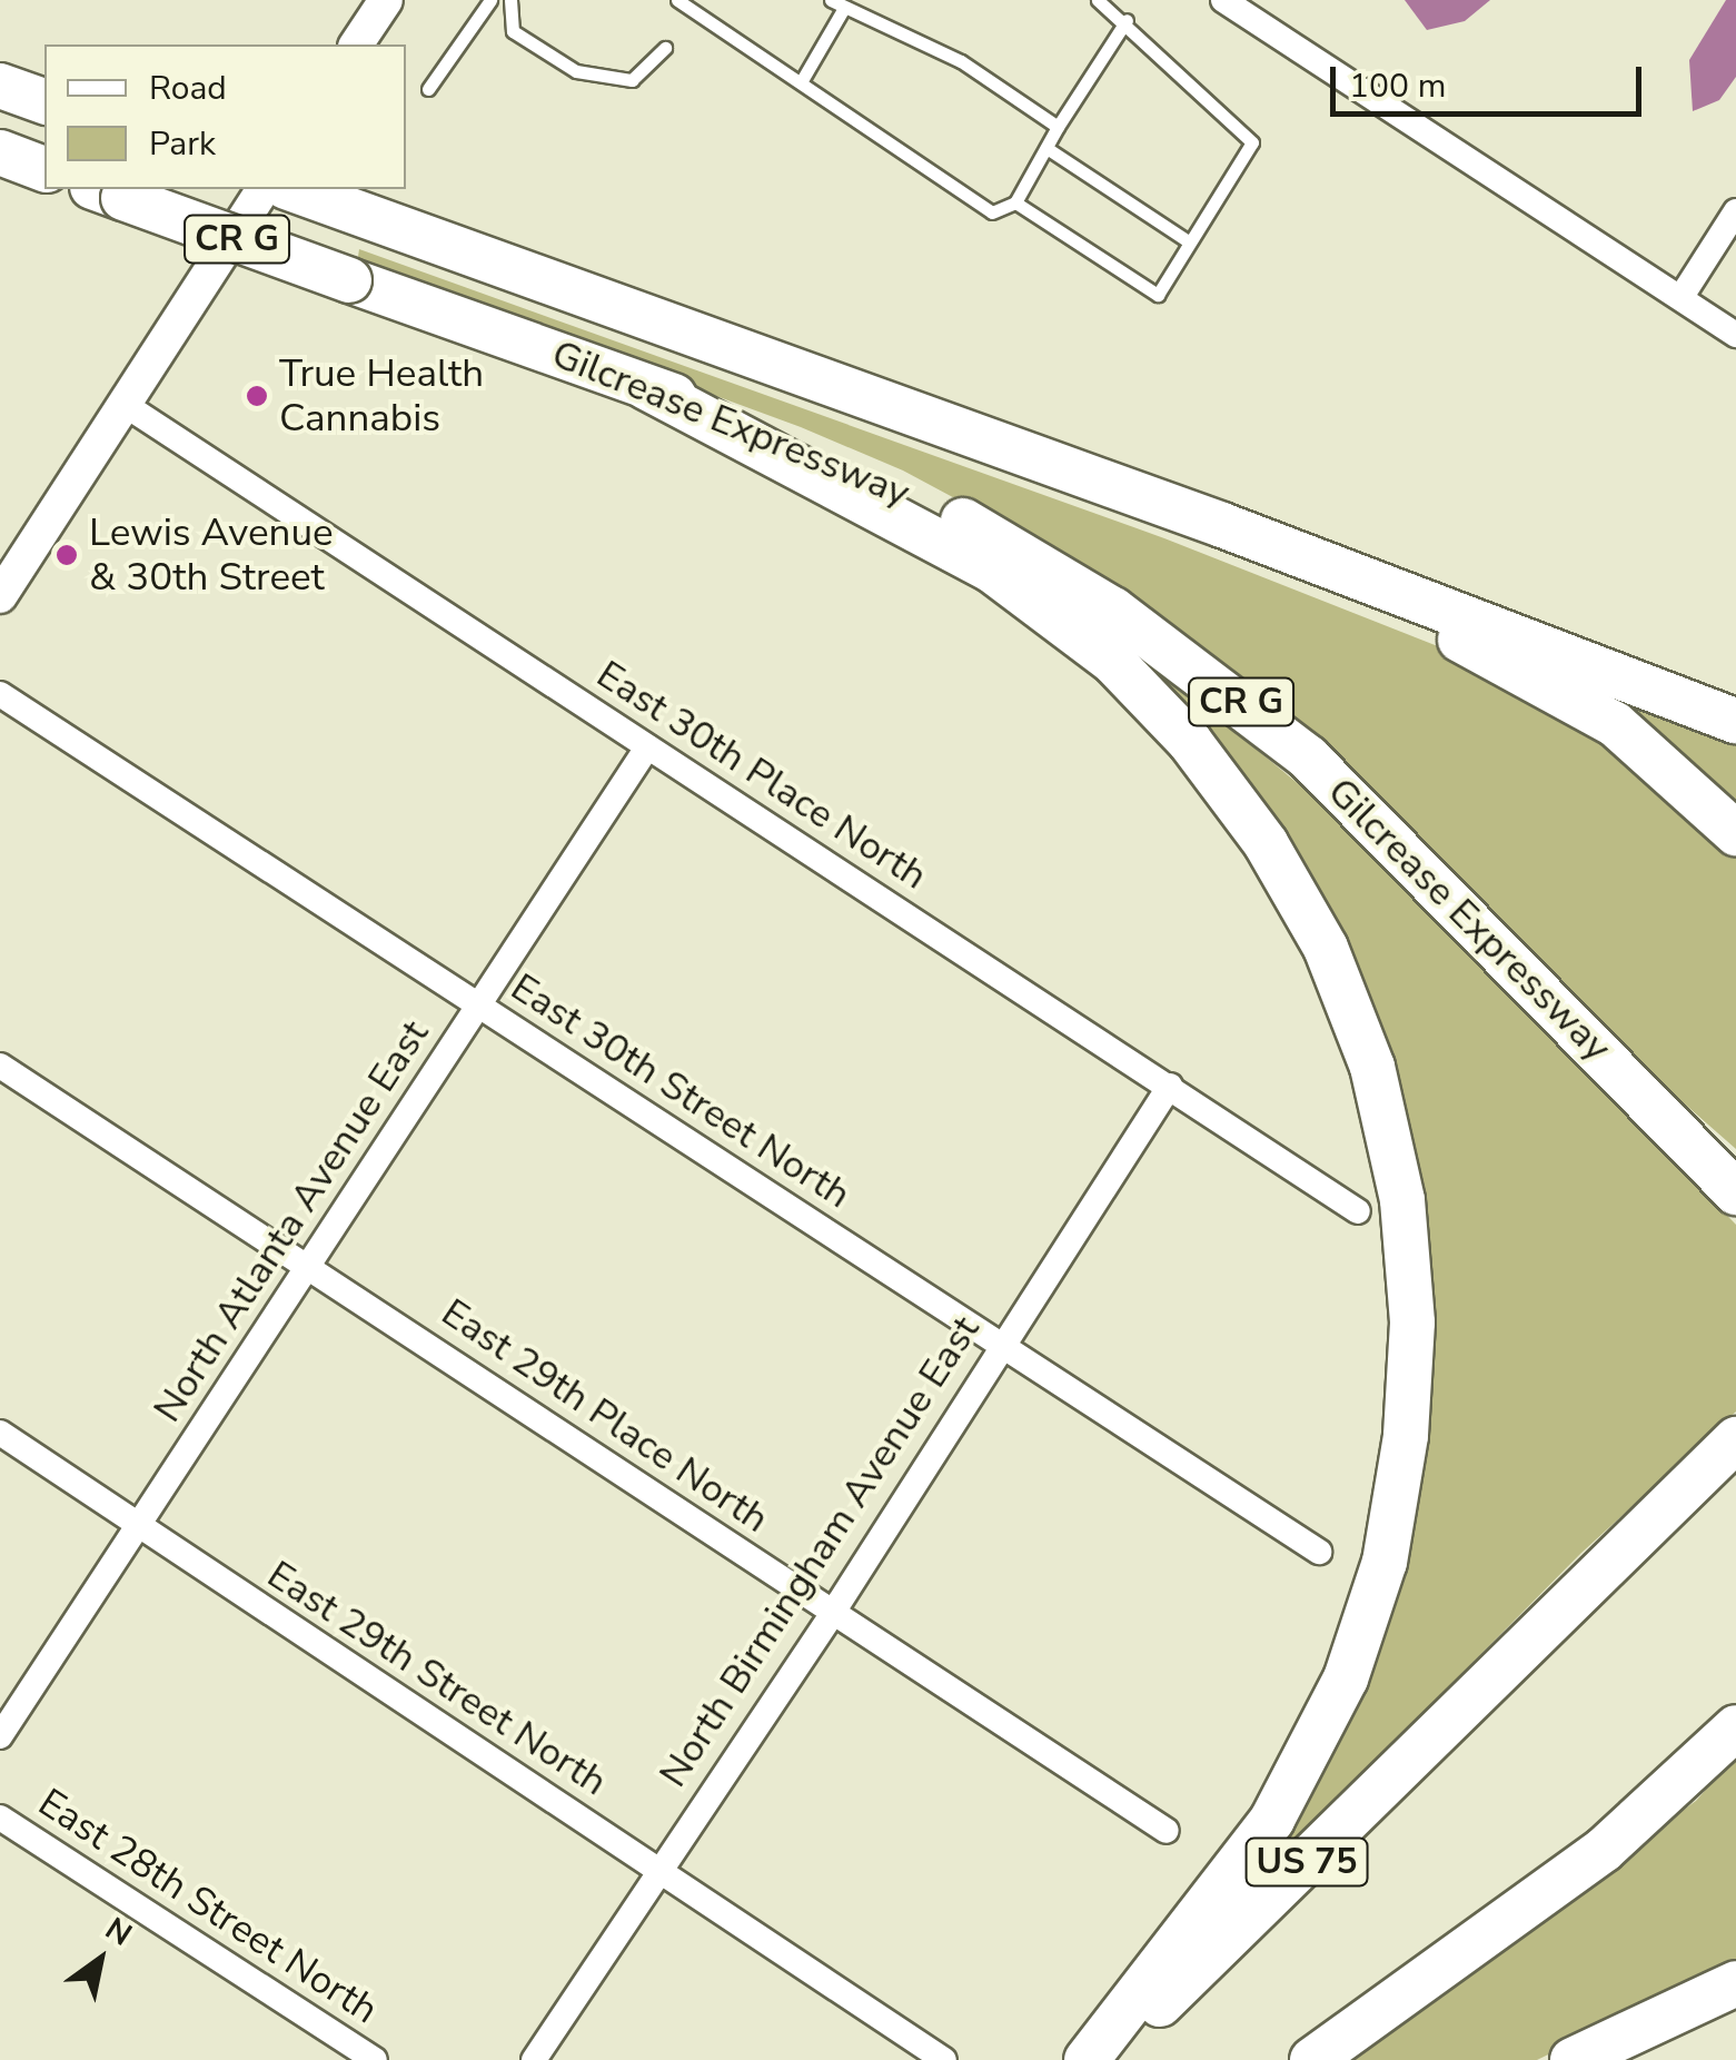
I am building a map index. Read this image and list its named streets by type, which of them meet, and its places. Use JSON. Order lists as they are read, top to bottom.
{
  "streets": {
    "highway": ["CR G", "Gilcrease Expressway", "US 75"],
    "street": [
      "East 30th Place North",
      "East 30th Street North",
      "North Atlanta Avenue East",
      "East 29th Place North",
      "North Birmingham Avenue East",
      "East 29th Street North",
      "East 28th Street North"
    ]
  },
  "crossings": [
    ["East 30th Place North", "North Atlanta Avenue East"],
    ["East 30th Place North", "North Birmingham Avenue East"],
    ["East 30th Street North", "North Atlanta Avenue East"],
    ["East 30th Street North", "North Birmingham Avenue East"],
    ["North Atlanta Avenue East", "East 29th Place North"],
    ["North Atlanta Avenue East", "East 29th Street North"],
    ["East 29th Place North", "North Birmingham Avenue East"],
    ["North Birmingham Avenue East", "East 29th Street North"]
  ],
  "places": ["True Health Cannabis", "Lewis Avenue & 30th Street"],
  "legend": ["Road", "Park"],
  "scale_bar": "100 m",
  "north": "top right"
}
